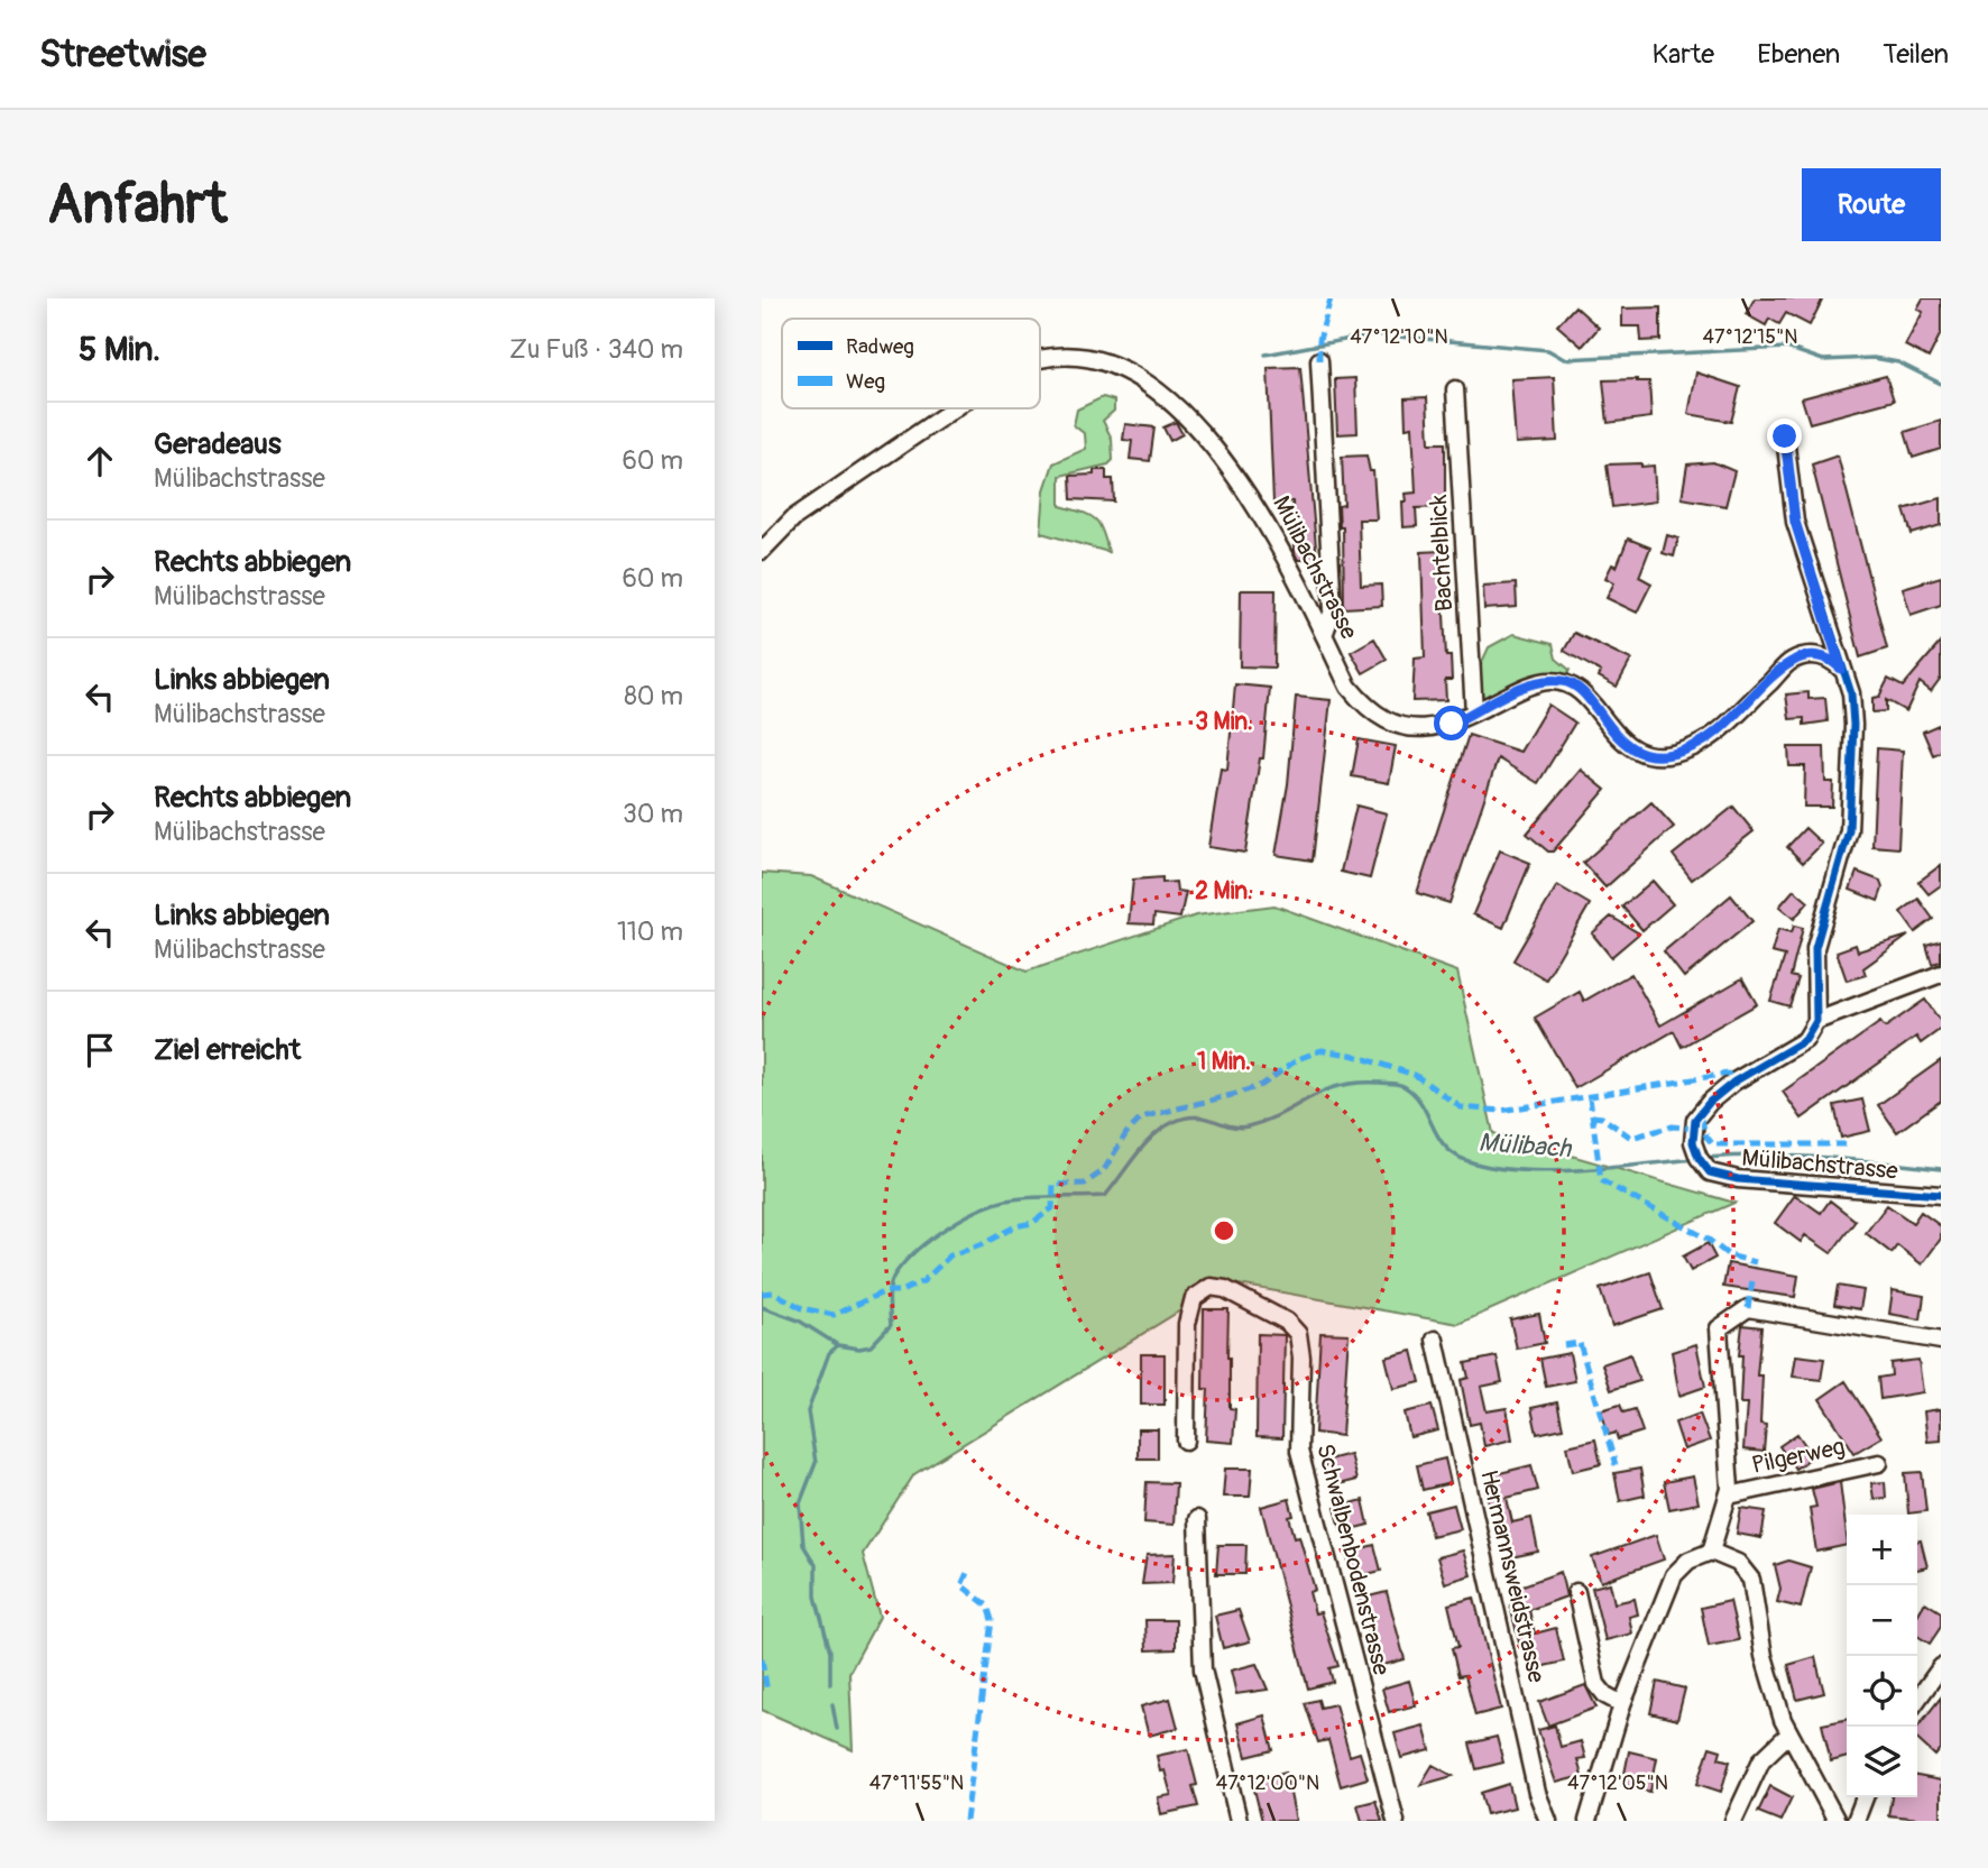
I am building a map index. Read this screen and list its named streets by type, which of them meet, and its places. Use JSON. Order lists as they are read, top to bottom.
{
  "streets": {
    "street": [
      "Bachtelblick",
      "Mülibachstrasse",
      "Pilgerweg",
      "Schwalbenbodenstrasse",
      "Hermannsweidstrasse"
    ]
  },
  "crossings": [
    ["Bachtelblick", "Mülibachstrasse"]
  ],
  "water": ["Mülibach"],
  "legend": ["Radweg", "Weg"],
  "page": {
    "header": "Streetwise",
    "nav": ["Karte", "Ebenen", "Teilen"],
    "buttons": "Route",
    "title": "Anfahrt",
    "heading": ["5 Min.", "Zu Fuß · 340 m"],
    "list": [
      ["Geradeaus", "Mülibachstrasse", "60 m"],
      ["Rechts abbiegen", "Mülibachstrasse", "60 m"],
      ["Links abbiegen", "Mülibachstrasse", "80 m"],
      ["Rechts abbiegen", "Mülibachstrasse", "30 m"],
      ["Links abbiegen", "Mülibachstrasse", "110 m"],
      "Ziel erreicht"
    ],
    "map_buttons": ["+", "−"]
  },
  "coordinates": [
    "47°12'10\"N",
    "47°12'15\"N",
    "47°11'55\"N",
    "47°12'00\"N",
    "47°12'05\"N"
  ],
  "rings": ["3 Min.", "2 Min.", "1 Min."]
}
